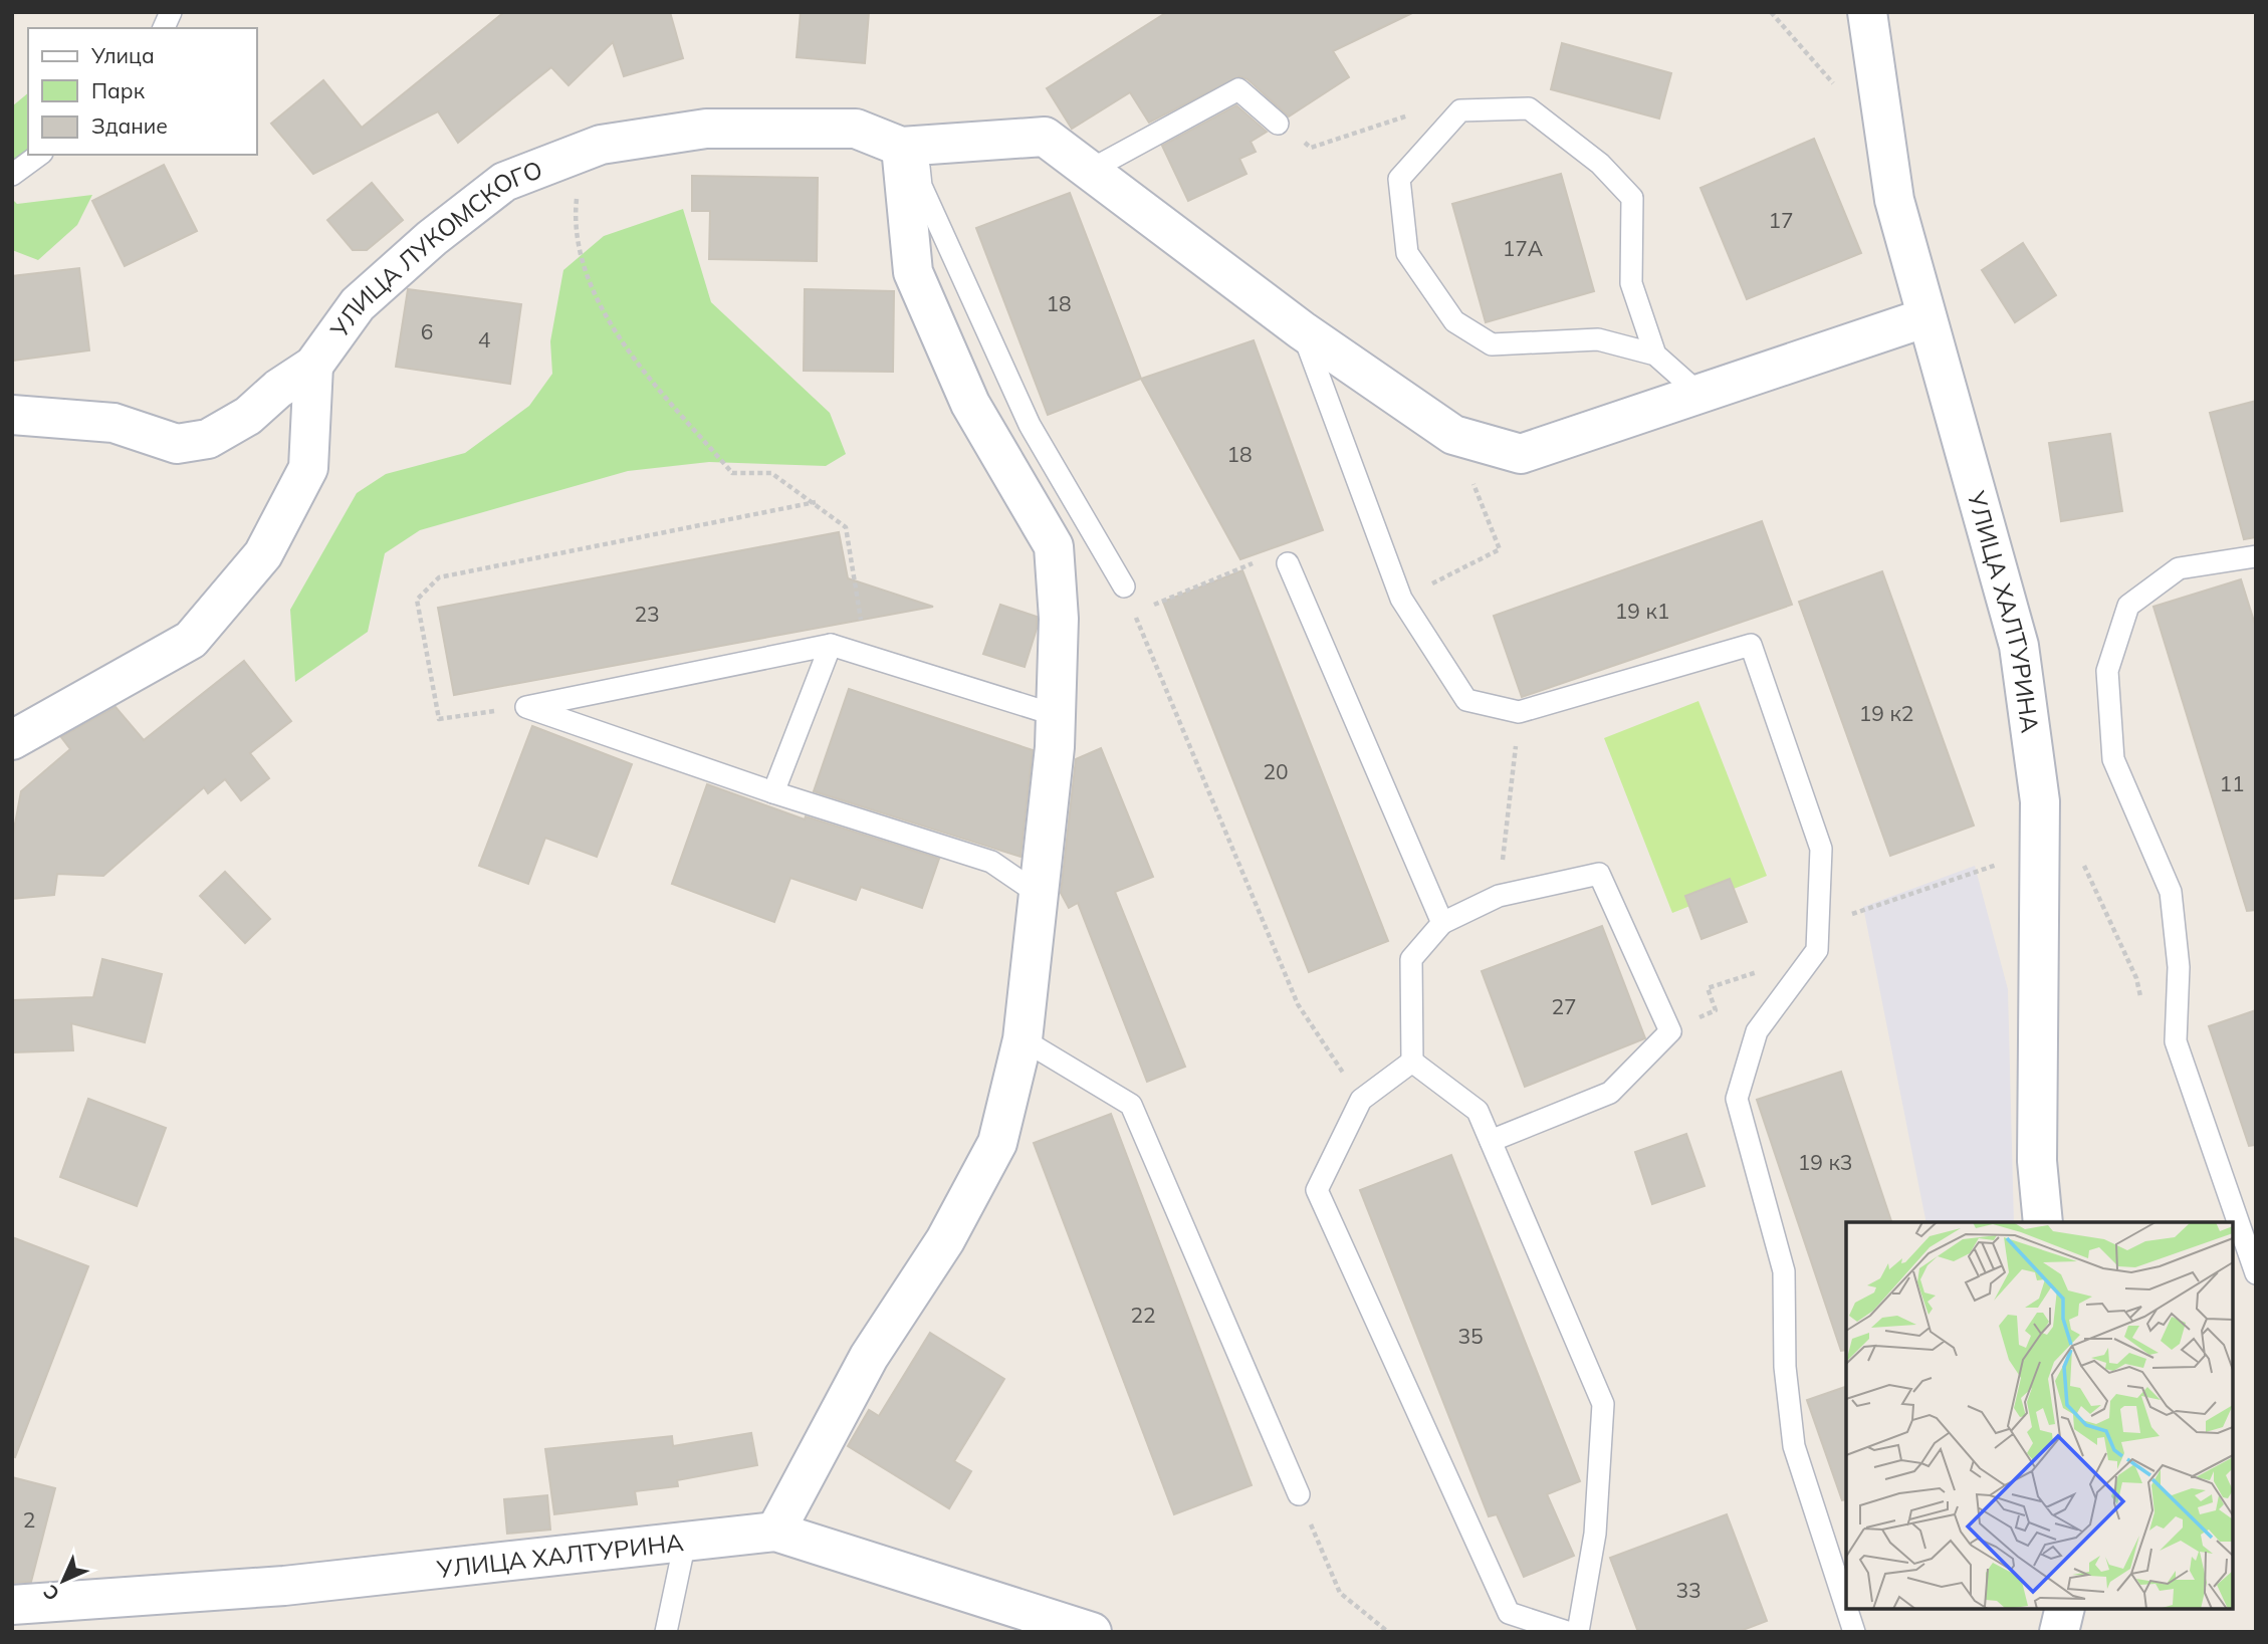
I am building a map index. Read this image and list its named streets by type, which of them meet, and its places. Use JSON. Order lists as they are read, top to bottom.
{
  "streets": {
    "street": ["УЛИЦА ЛУКОМСКОГО", "УЛИЦА ХАЛТУРИНА"]
  },
  "house_numbers": [
    "17",
    "17А",
    "18",
    "6",
    "4",
    "18",
    "19 к1",
    "23",
    "19 к2",
    "20",
    "11",
    "27",
    "19 к3",
    "22",
    "35",
    "2",
    "33"
  ],
  "legend": ["Улица", "Парк", "Здание"],
  "north": "bottom left"
}
